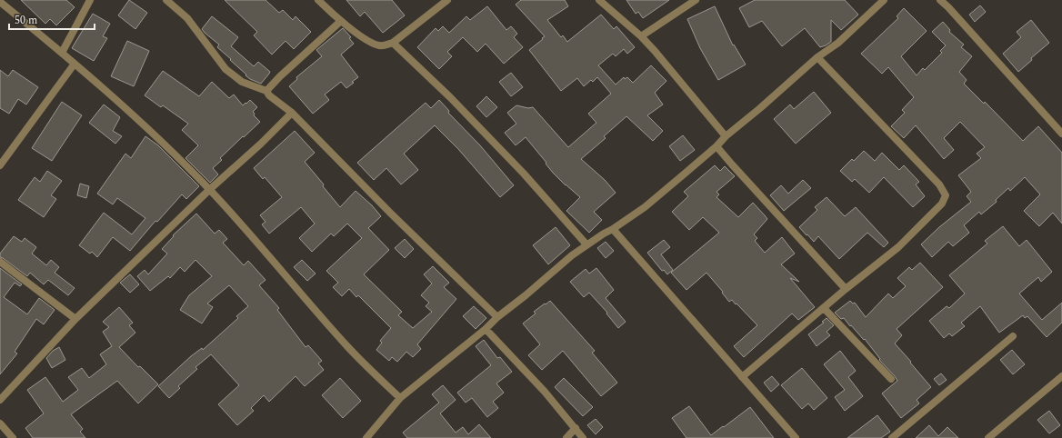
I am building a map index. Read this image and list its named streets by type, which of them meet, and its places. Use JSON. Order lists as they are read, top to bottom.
{
  "scale_bar": "50 m"
}
